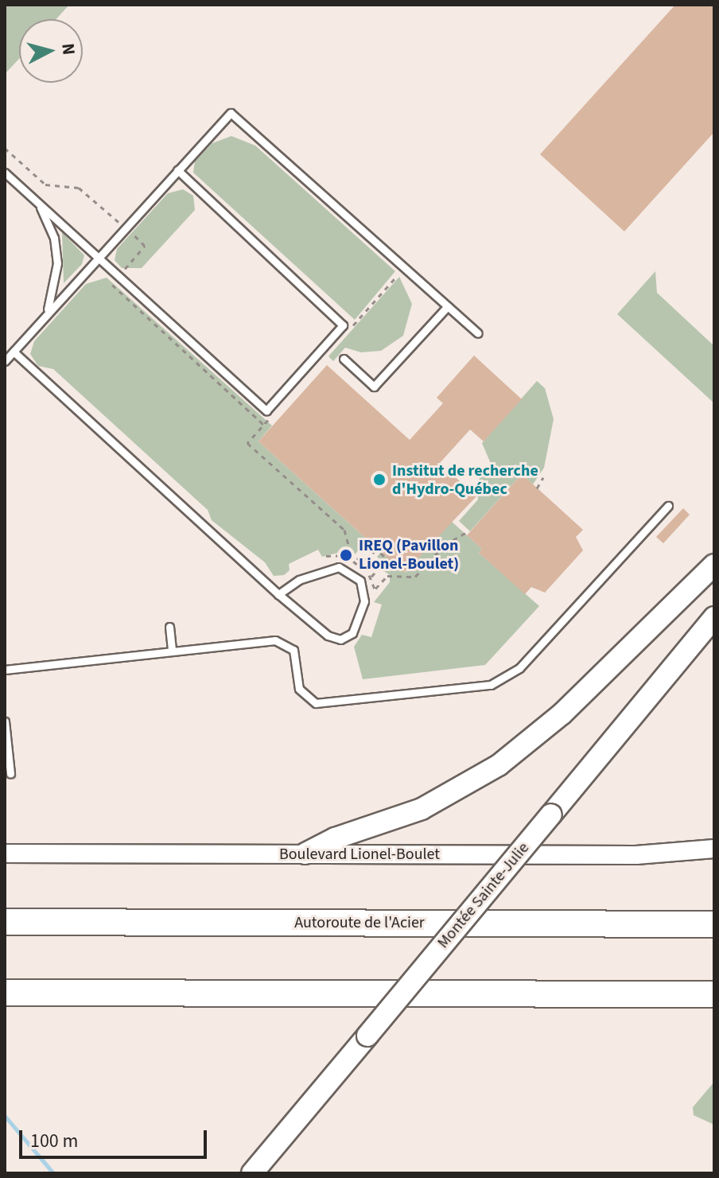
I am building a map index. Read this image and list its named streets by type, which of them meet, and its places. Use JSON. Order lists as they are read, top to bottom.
{
  "streets": {
    "highway": ["Autoroute de l'Acier"],
    "main road": ["Montée Sainte-Julie"],
    "street": ["Boulevard Lionel-Boulet"]
  },
  "places": ["Institut de recherche d'Hydro-Québec", "IREQ (Pavillon Lionel-Boulet)"],
  "scale_bar": "100 m",
  "north": "right"
}
